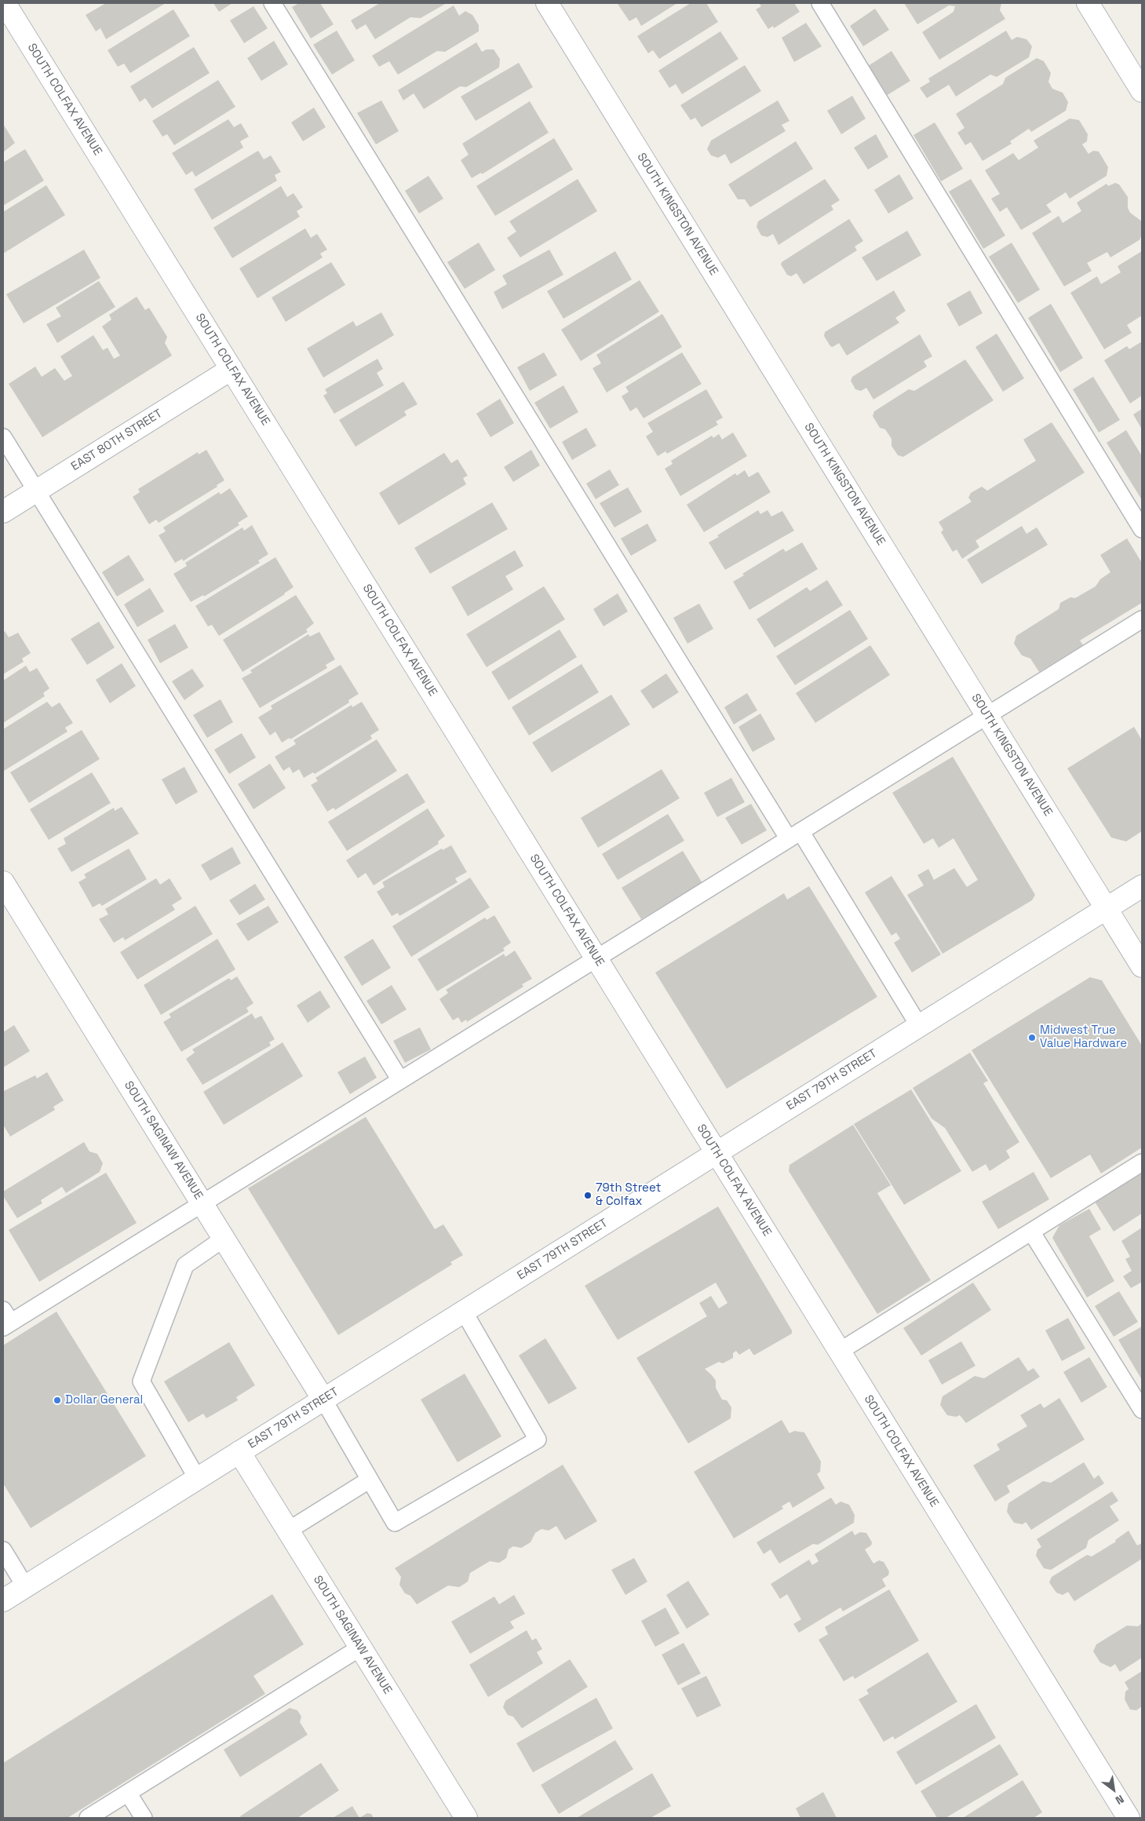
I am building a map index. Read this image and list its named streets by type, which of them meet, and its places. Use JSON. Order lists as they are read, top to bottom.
{
  "streets": {
    "street": [
      "SOUTH COLFAX AVENUE",
      "SOUTH KINGSTON AVENUE",
      "EAST 80TH STREET",
      "EAST 79TH STREET",
      "SOUTH SAGINAW AVENUE"
    ]
  },
  "crossings": [
    ["SOUTH COLFAX AVENUE", "EAST 80TH STREET"],
    ["SOUTH COLFAX AVENUE", "EAST 79TH STREET"],
    ["SOUTH KINGSTON AVENUE", "EAST 79TH STREET"],
    ["EAST 79TH STREET", "SOUTH SAGINAW AVENUE"]
  ],
  "places": ["Midwest True Value Hardware", "79th Street & Colfax", "Dollar General"],
  "north": "bottom right"
}
